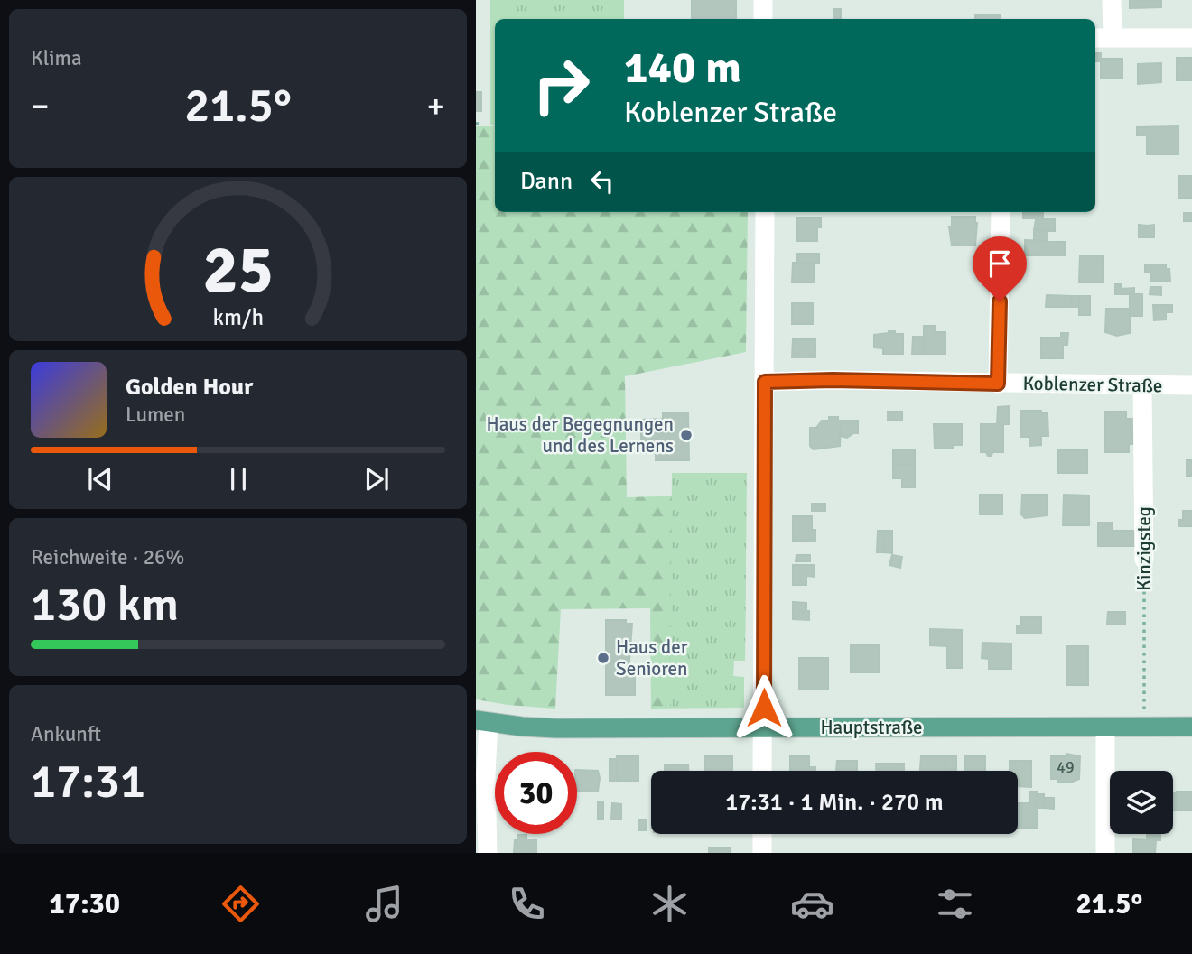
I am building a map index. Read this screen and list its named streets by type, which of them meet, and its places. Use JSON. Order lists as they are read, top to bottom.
{
  "streets": {
    "main road": ["Hauptstraße"],
    "street": ["Koblenzer Straße", "Kinzigsteg"]
  },
  "crossings": [
    ["Koblenzer Straße", "Kinzigsteg"]
  ],
  "places": ["Haus der Begegnungen und des Lernens", "Haus der Senioren"],
  "house_numbers": ["49"],
  "page": {
    "tile": [
      "Klima",
      ["Reichweite · 26%", "130 km"],
      ["Ankunft", "17:31"]
    ],
    "turn": ["140 m", "Koblenzer Straße"],
    "heat": ["−", "21.5°", "+"],
    "then": "Dann",
    "song": ["Golden Hour", "Lumen"],
    "limit": "30",
    "trip": "17:31 · 1 Min. · 270 m",
    "tabs": ["17:30", "21.5°"],
    "gauge": ["25", "km/h"]
  }
}
